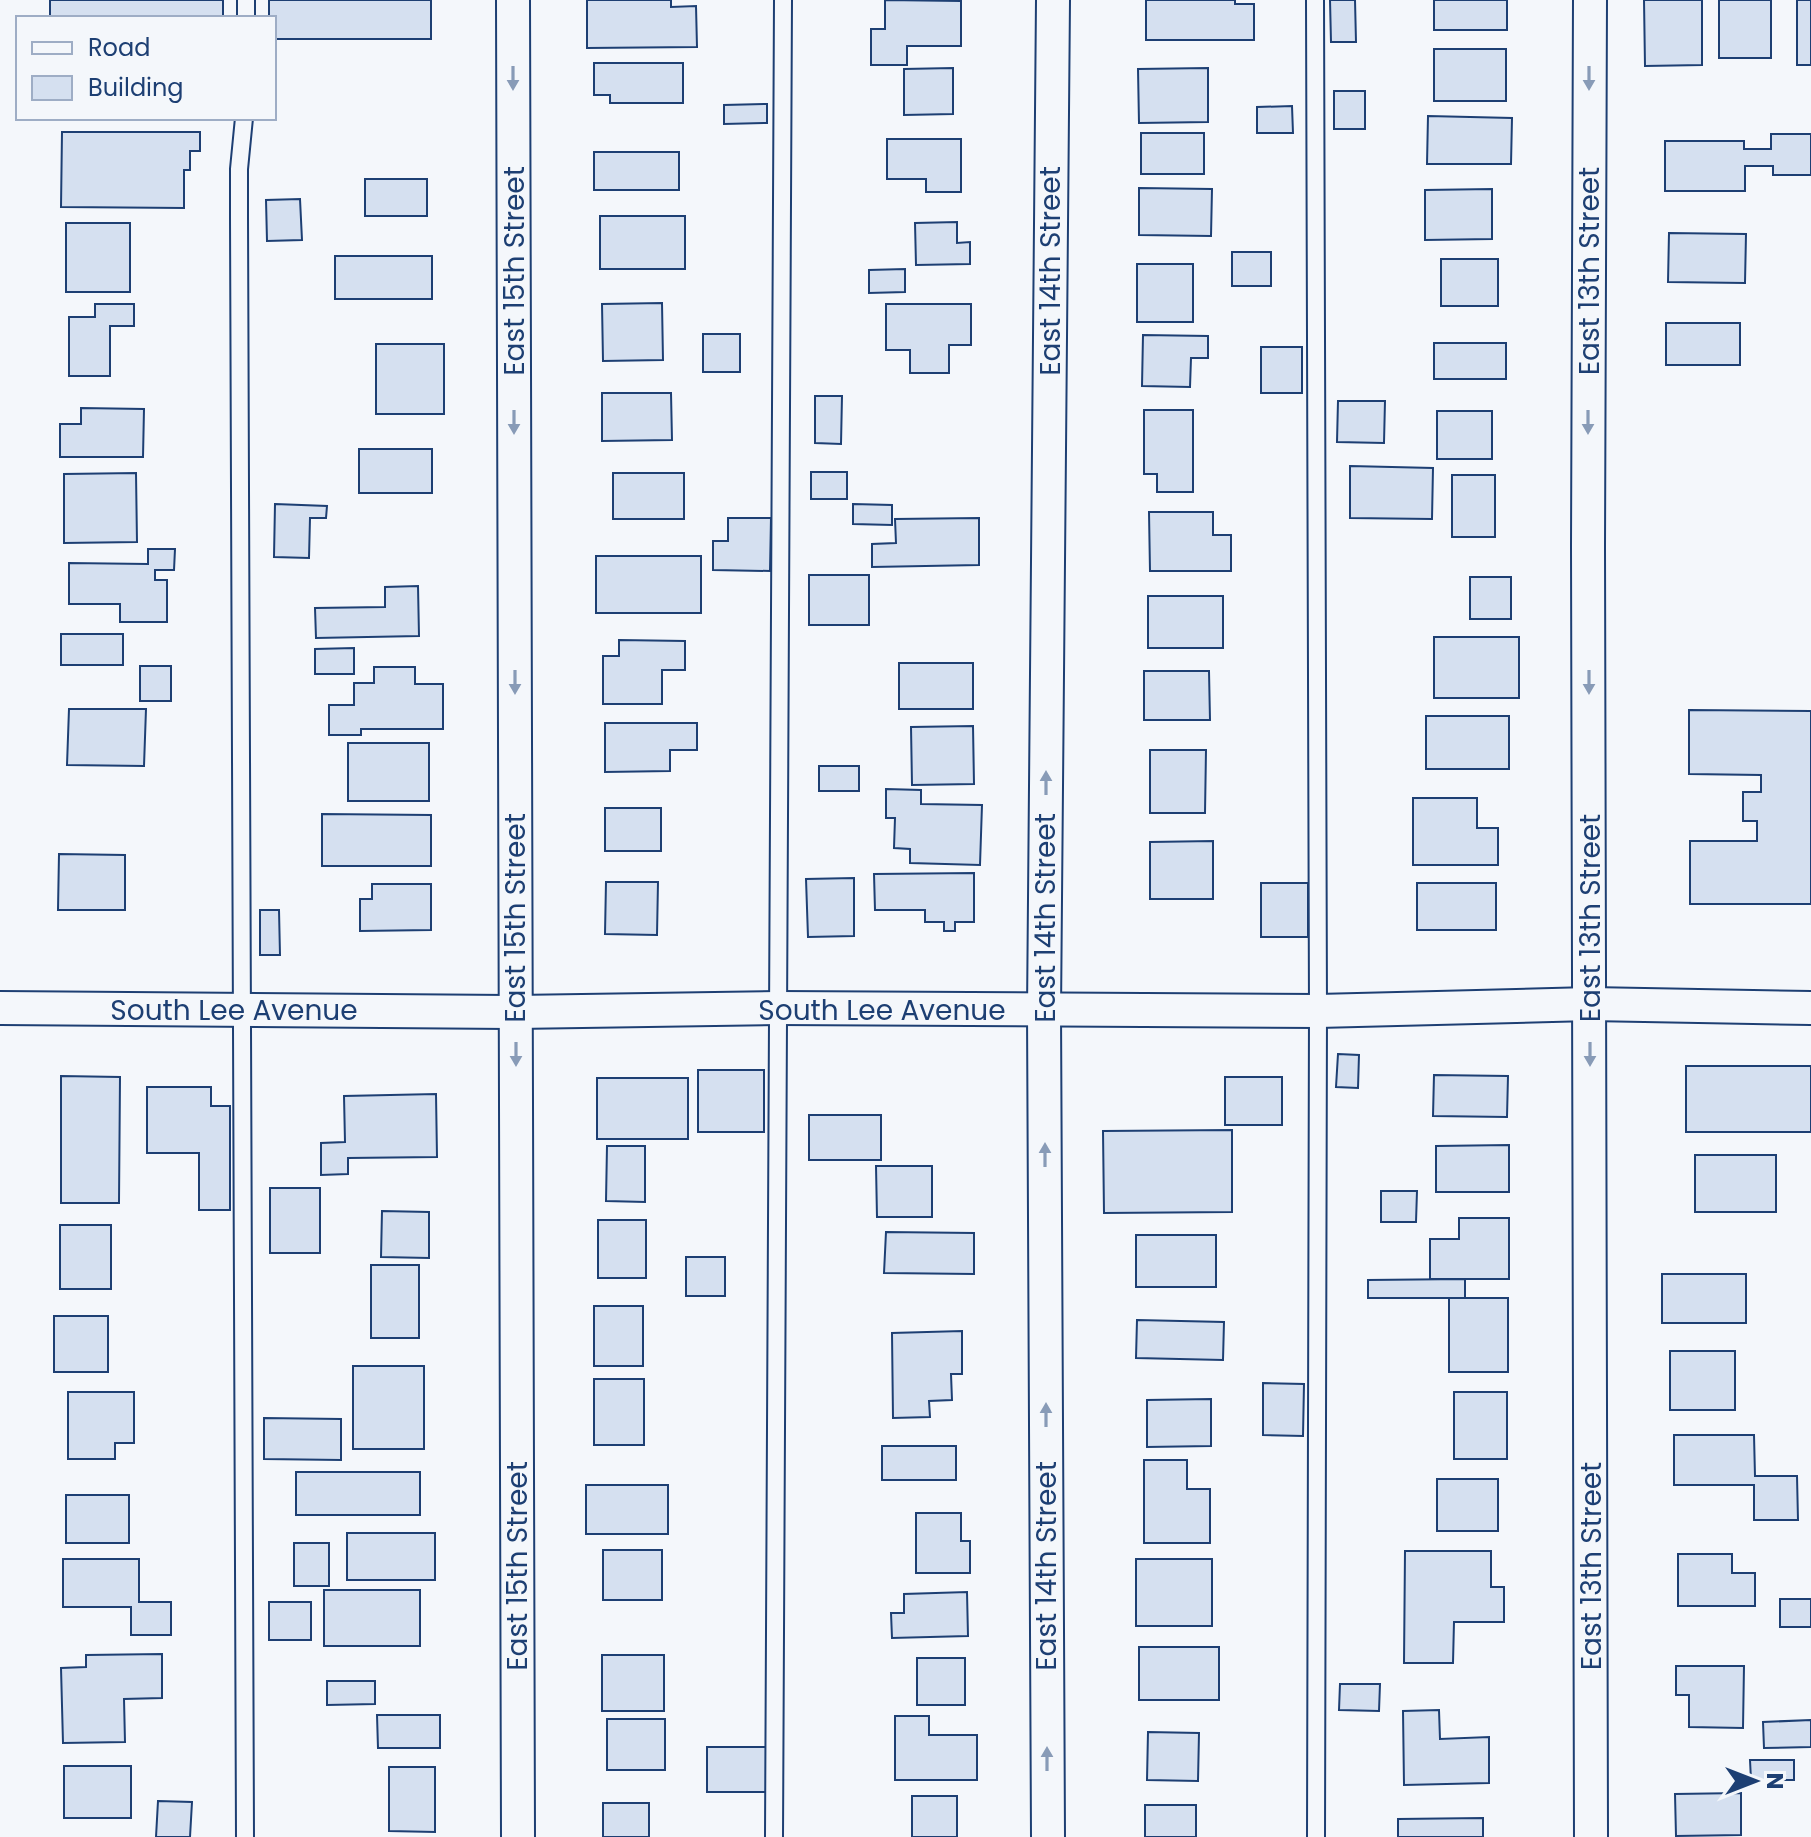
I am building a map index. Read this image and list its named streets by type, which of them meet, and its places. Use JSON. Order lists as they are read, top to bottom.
{
  "streets": {
    "street": [
      "East 15th Street",
      "East 14th Street",
      "East 13th Street",
      "South Lee Avenue"
    ]
  },
  "crossings": [
    ["East 15th Street", "South Lee Avenue"],
    ["East 14th Street", "South Lee Avenue"],
    ["East 13th Street", "South Lee Avenue"]
  ],
  "one_way": ["East 15th Street", "East 14th Street", "East 13th Street"],
  "legend": ["Road", "Building"],
  "north": "right"
}
